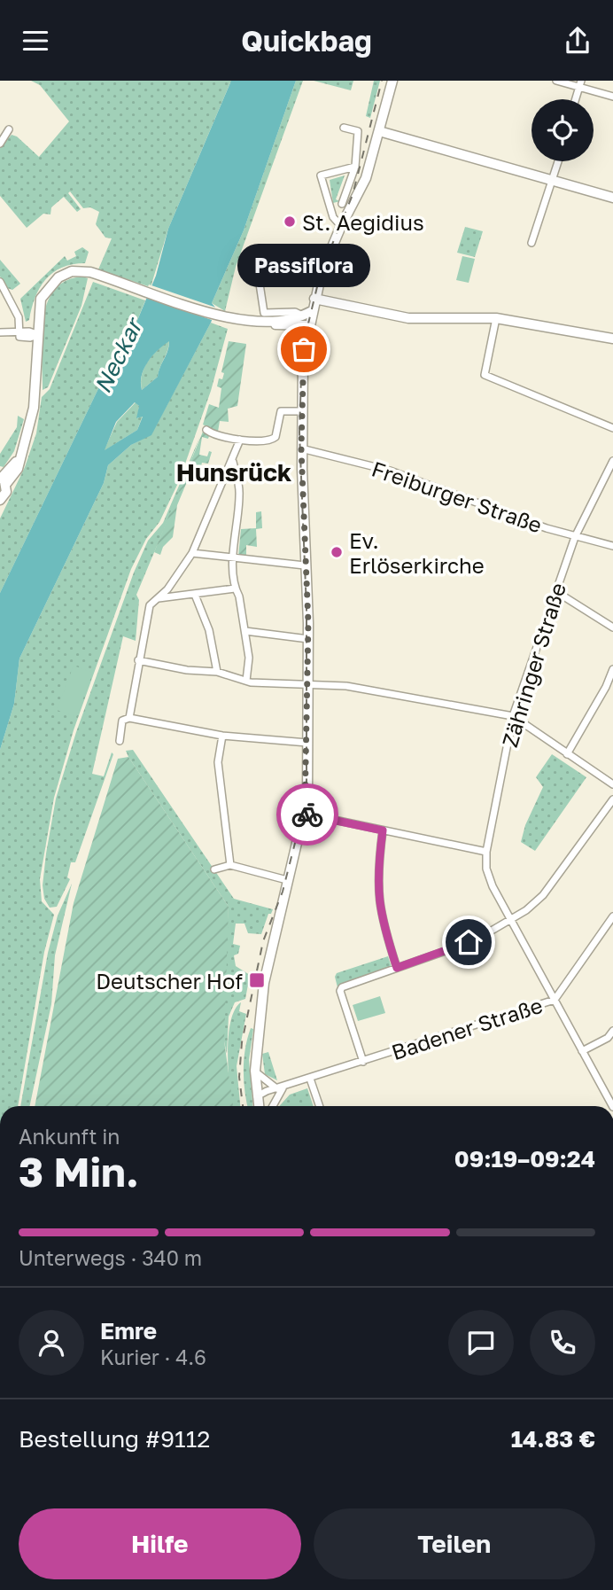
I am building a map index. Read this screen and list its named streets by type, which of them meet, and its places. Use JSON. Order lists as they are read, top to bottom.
{
  "streets": {
    "street": ["Freiburger Straße", "Zähringer Straße", "Badener Straße"]
  },
  "crossings": [
    ["Freiburger Straße", "Zähringer Straße"],
    ["Zähringer Straße", "Badener Straße"]
  ],
  "districts": ["Hunsrück"],
  "water": ["Neckar"],
  "places": {
    "other": ["St. Aegidius", "Passiflora", "Ev. Erlöserkirche"],
    "transit": ["Deutscher Hof"]
  },
  "page": {
    "header": "Quickbag",
    "bubble": "Passiflora",
    "heading": ["3 Min.", "Ankunft in", "09:19–09:24"],
    "panel": [
      "Emre",
      "Kurier · 4.6",
      "Bestellung #9112",
      "14.83 €"
    ],
    "bar": "Unterwegs · 340 m",
    "buttons": ["Hilfe", "Teilen"]
  }
}
